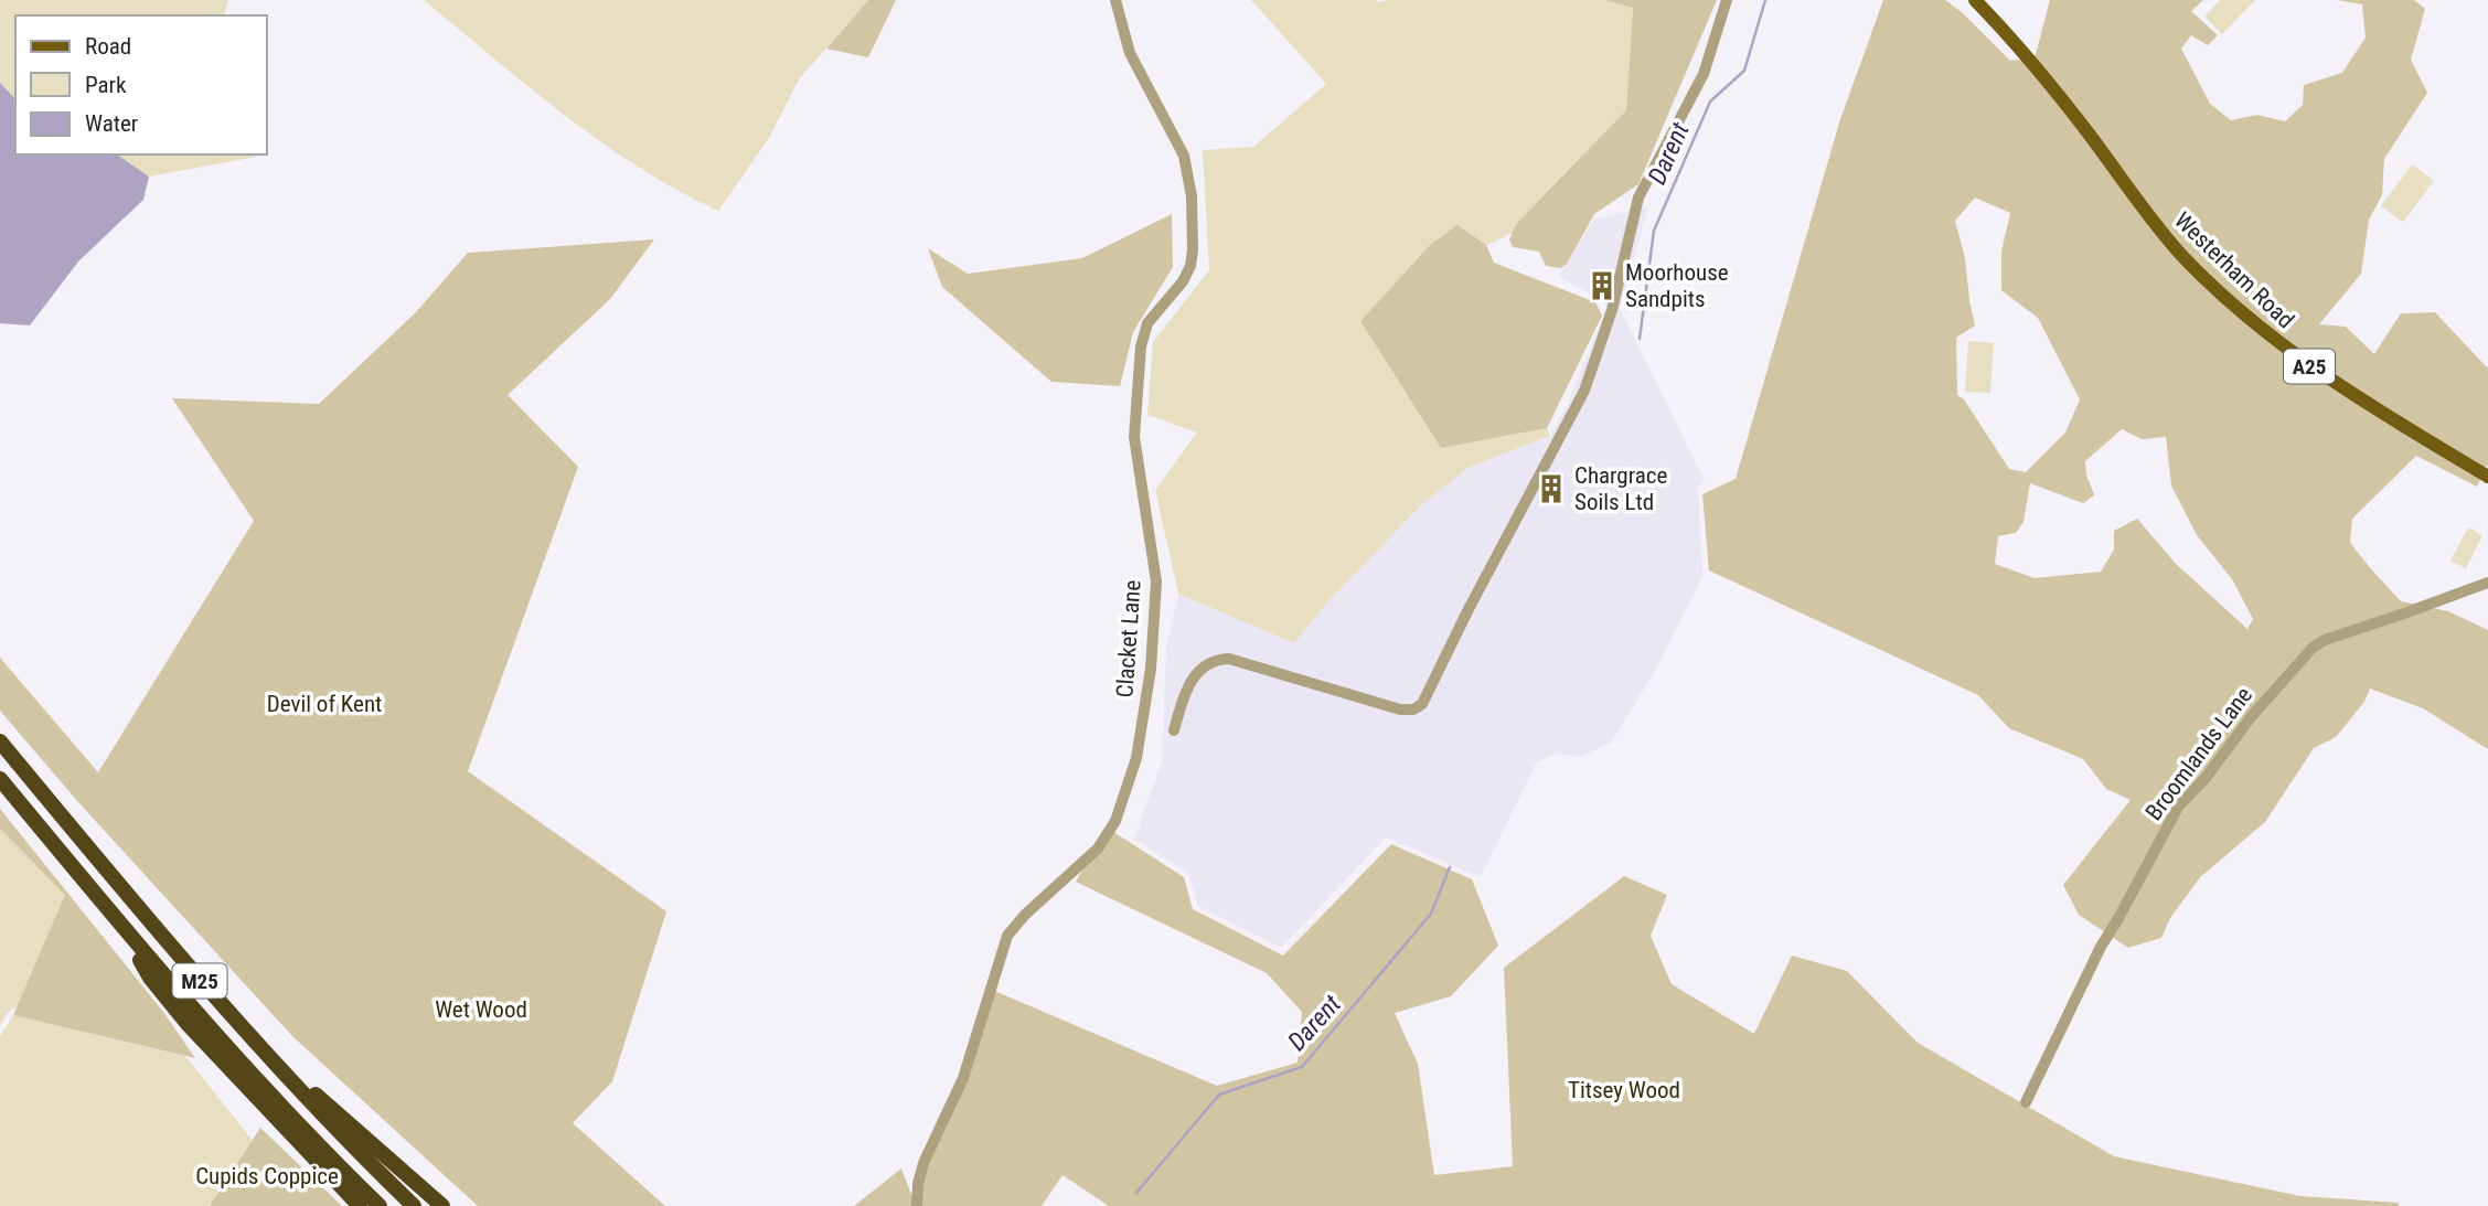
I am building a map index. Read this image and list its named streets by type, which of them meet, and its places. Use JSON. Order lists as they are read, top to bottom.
{
  "streets": {
    "highway": ["M25"],
    "main road": ["Westerham Road", "A25"],
    "street": ["Clacket Lane", "Broomlands Lane"]
  },
  "water": ["Darent"],
  "parks": [
    "Devil of Kent",
    "Wet Wood",
    "Titsey Wood",
    "Cupids Coppice"
  ],
  "places": {
    "building": ["Moorhouse Sandpits", "Chargrace Soils Ltd"]
  },
  "legend": ["Road", "Park", "Water"]
}
